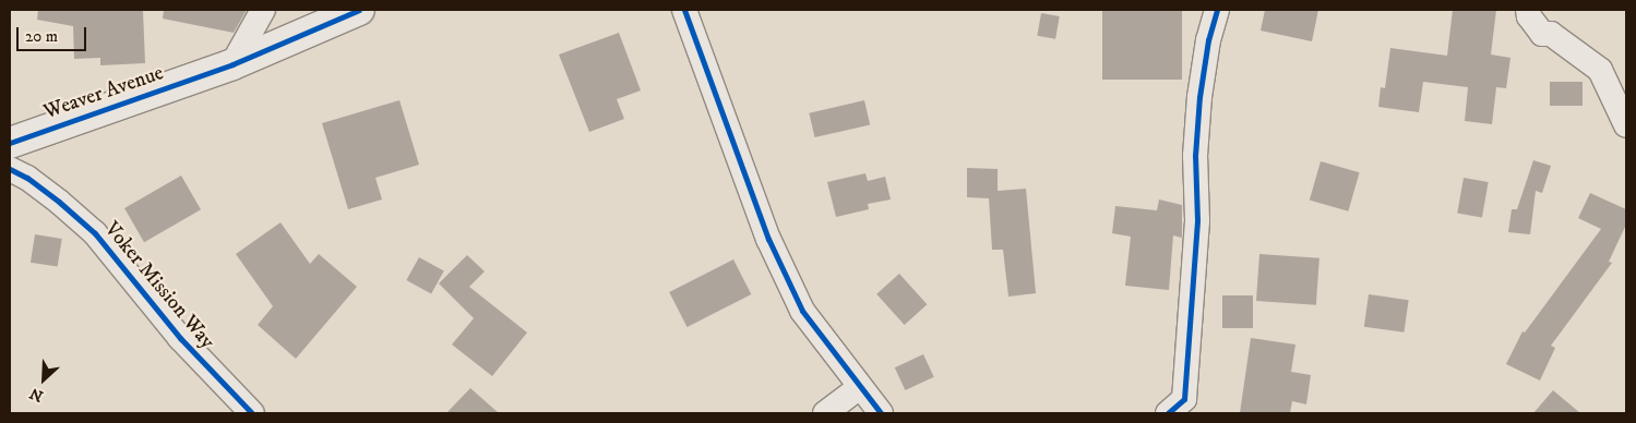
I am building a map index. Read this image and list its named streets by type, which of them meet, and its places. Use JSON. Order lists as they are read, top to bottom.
{
  "streets": {
    "street": ["Weaver Avenue", "Voker Mission Way"]
  },
  "scale_bar": "20 m",
  "north": "bottom left"
}
